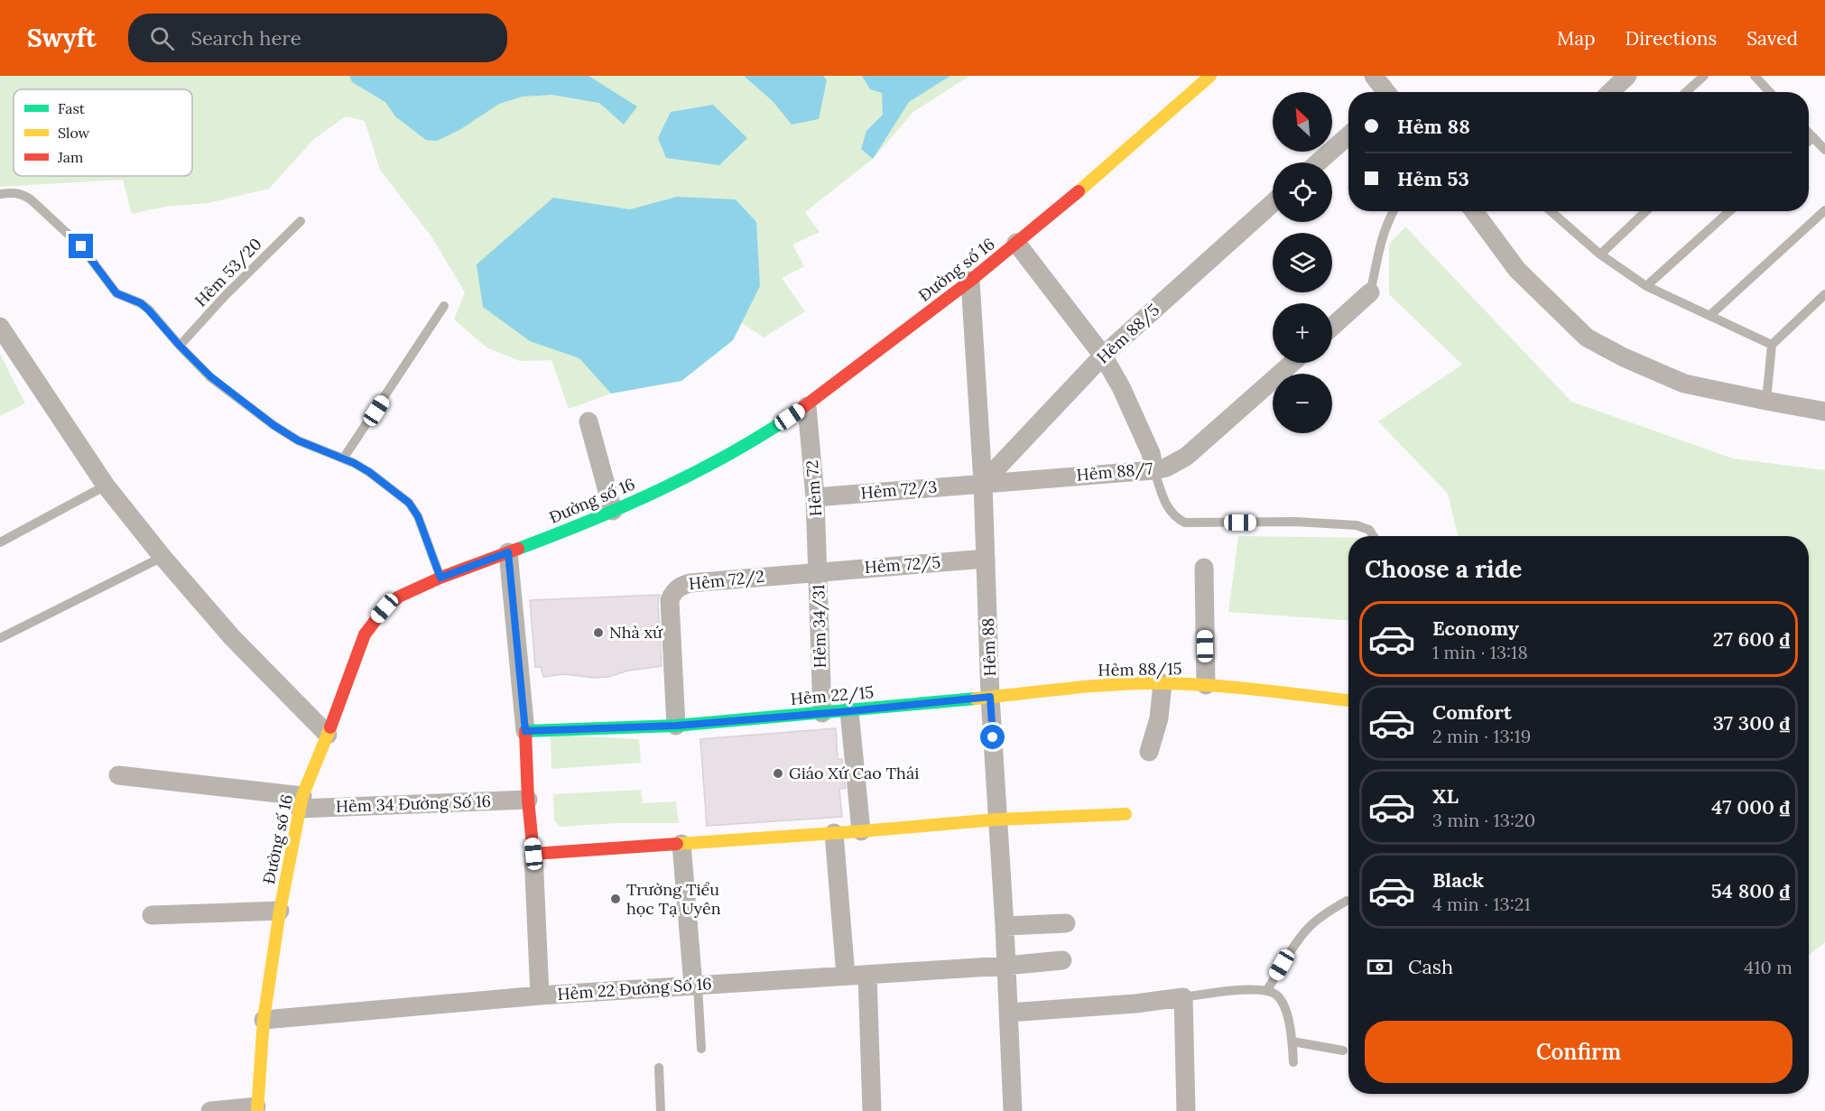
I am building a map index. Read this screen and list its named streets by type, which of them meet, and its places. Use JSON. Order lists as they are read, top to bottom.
{
  "streets": {
    "street": [
      "Đường số 16",
      "Hẻm 88/5",
      "Hẻm 88/7",
      "Hẻm 72",
      "Hẻm 72/3",
      "Hẻm 72/5",
      "Hẻm 72/2",
      "Hẻm 34/31",
      "Hẻm 88",
      "Hẻm 88/15",
      "Hẻm 22/15",
      "Hẻm 34 Đường Số 16",
      "Hẻm 22 Đường Số 16"
    ],
    "lane": ["Hẻm 53/20"]
  },
  "crossings": [
    ["Đường số 16", "Hẻm 72"],
    ["Đường số 16", "Hẻm 88"],
    ["Đường số 16", "Hẻm 34 Đường Số 16"],
    ["Đường số 16", "Hẻm 22 Đường Số 16"],
    ["Hẻm 88/5", "Hẻm 88/7"],
    ["Hẻm 88/5", "Hẻm 72/3"],
    ["Hẻm 88/5", "Hẻm 88"],
    ["Hẻm 88/7", "Hẻm 72/3"],
    ["Hẻm 88/7", "Hẻm 88"],
    ["Hẻm 72", "Hẻm 72/3"],
    ["Hẻm 72", "Hẻm 72/5"],
    ["Hẻm 72", "Hẻm 72/2"],
    ["Hẻm 72", "Hẻm 34/31"],
    ["Hẻm 72/3", "Hẻm 88"],
    ["Hẻm 72/5", "Hẻm 72/2"],
    ["Hẻm 72/5", "Hẻm 34/31"],
    ["Hẻm 72/5", "Hẻm 88"],
    ["Hẻm 72/2", "Hẻm 34/31"],
    ["Hẻm 72/2", "Hẻm 22/15"],
    ["Hẻm 34/31", "Hẻm 22/15"],
    ["Hẻm 88", "Hẻm 88/15"],
    ["Hẻm 88", "Hẻm 22/15"],
    ["Hẻm 88", "Hẻm 22 Đường Số 16"],
    ["Hẻm 88/15", "Hẻm 22/15"]
  ],
  "places": ["Nhà xứ", "Giáo Xứ Cao Thái", "Trường Tiểu học Tạ Uyên"],
  "legend": ["Fast", "Slow", "Jam"],
  "north": "top left",
  "page": {
    "header": "Swyft",
    "search": "Search here",
    "nav": ["Map", "Directions", "Saved"],
    "map_buttons": ["+", "−"],
    "banner": ["Hẻm 88", "Hẻm 53"],
    "heading": "Choose a ride",
    "list": [
      {
        "name": "Economy",
        "note": "1 min · 13:18",
        "value": "27 600 ₫"
      },
      {
        "name": "Comfort",
        "note": "2 min · 13:19",
        "value": "37 300 ₫"
      },
      {
        "name": "XL",
        "note": "3 min · 13:20",
        "value": "47 000 ₫"
      },
      {
        "name": "Black",
        "note": "4 min · 13:21",
        "value": "54 800 ₫"
      }
    ],
    "pay": ["Cash", "410 m"],
    "buttons": "Confirm"
  }
}
